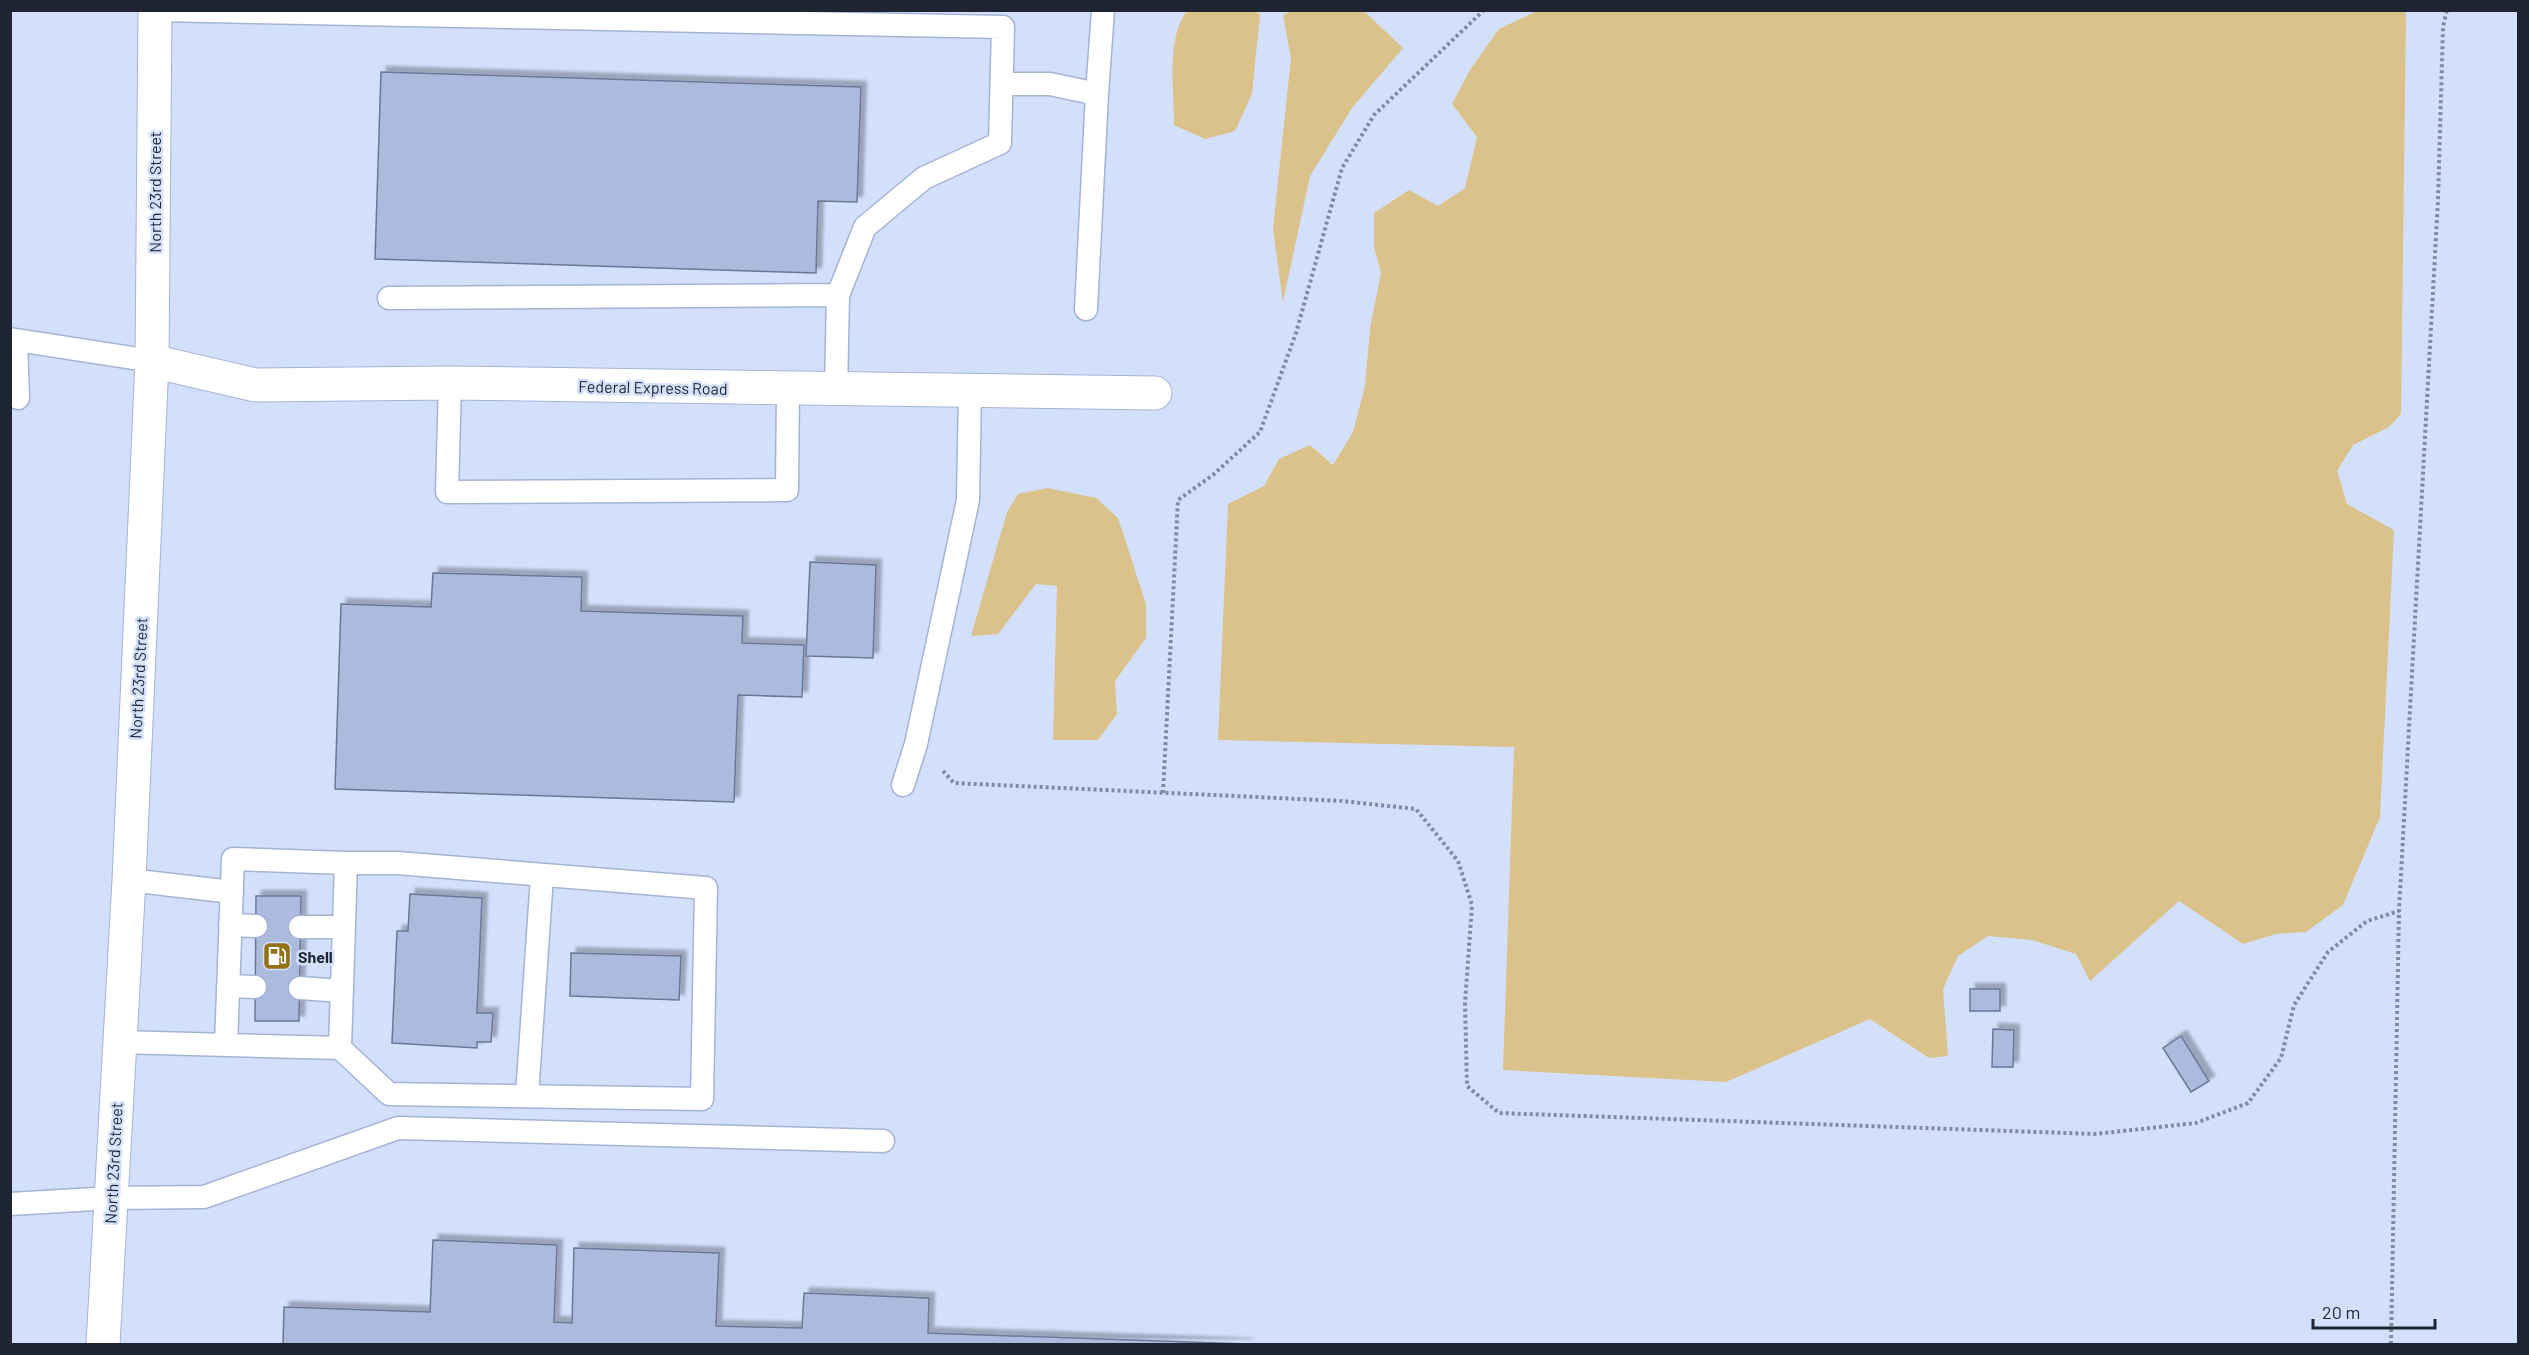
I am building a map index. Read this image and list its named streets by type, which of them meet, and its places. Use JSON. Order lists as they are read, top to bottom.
{
  "streets": {
    "main road": ["North 23rd Street", "Federal Express Road"]
  },
  "crossings": [
    ["North 23rd Street", "Federal Express Road"]
  ],
  "places": {
    "fuel station": ["Shell"]
  },
  "scale_bar": "20 m"
}
